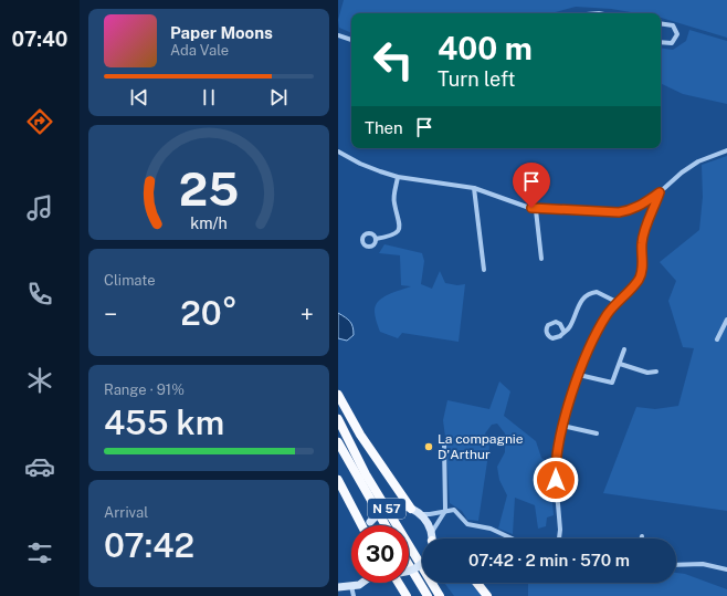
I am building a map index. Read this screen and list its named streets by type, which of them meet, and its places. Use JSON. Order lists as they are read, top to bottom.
{
  "streets": {
    "highway": ["N 57"]
  },
  "places": ["La compagnie D'Arthur"],
  "page": {
    "tabs": "07:40",
    "turn": ["400 m", "Turn left"],
    "song": ["Paper Moons", "Ada Vale"],
    "then": "Then",
    "tile": [
      "Climate",
      ["Range · 91%", "455 km"],
      ["Arrival", "07:42"]
    ],
    "heat": ["−", "20°", "+"],
    "limit": "30",
    "trip": "07:42 · 2 min · 570 m",
    "gauge": ["25", "km/h"]
  }
}
